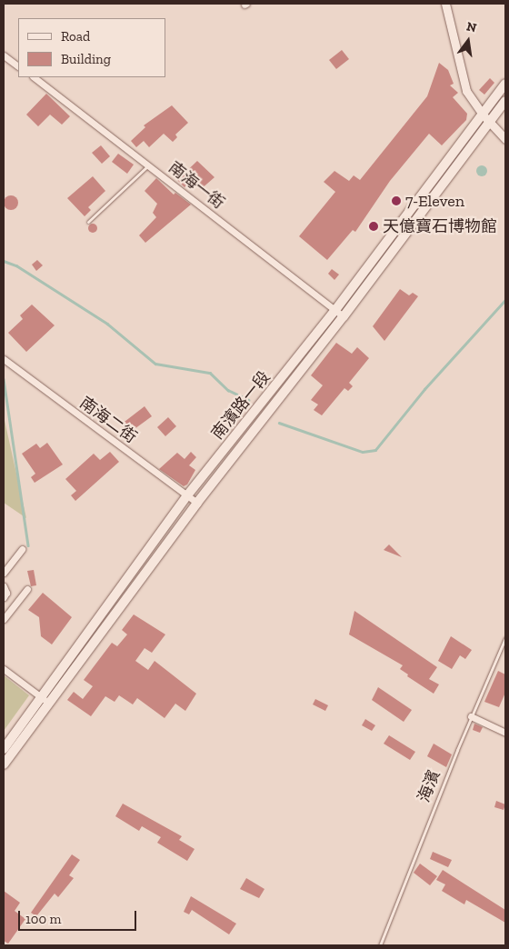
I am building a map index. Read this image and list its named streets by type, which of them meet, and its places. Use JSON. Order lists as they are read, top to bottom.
{
  "streets": {
    "main road": ["南濱路一段"],
    "street": ["南海一街", "南海二街"],
    "lane": ["海濱"]
  },
  "crossings": [
    ["南海一街", "南濱路一段"],
    ["南濱路一段", "南海二街"]
  ],
  "places": ["7-Eleven", "天億寶石博物館"],
  "legend": ["Road", "Building"],
  "scale_bar": "100 m",
  "north": "top"
}
